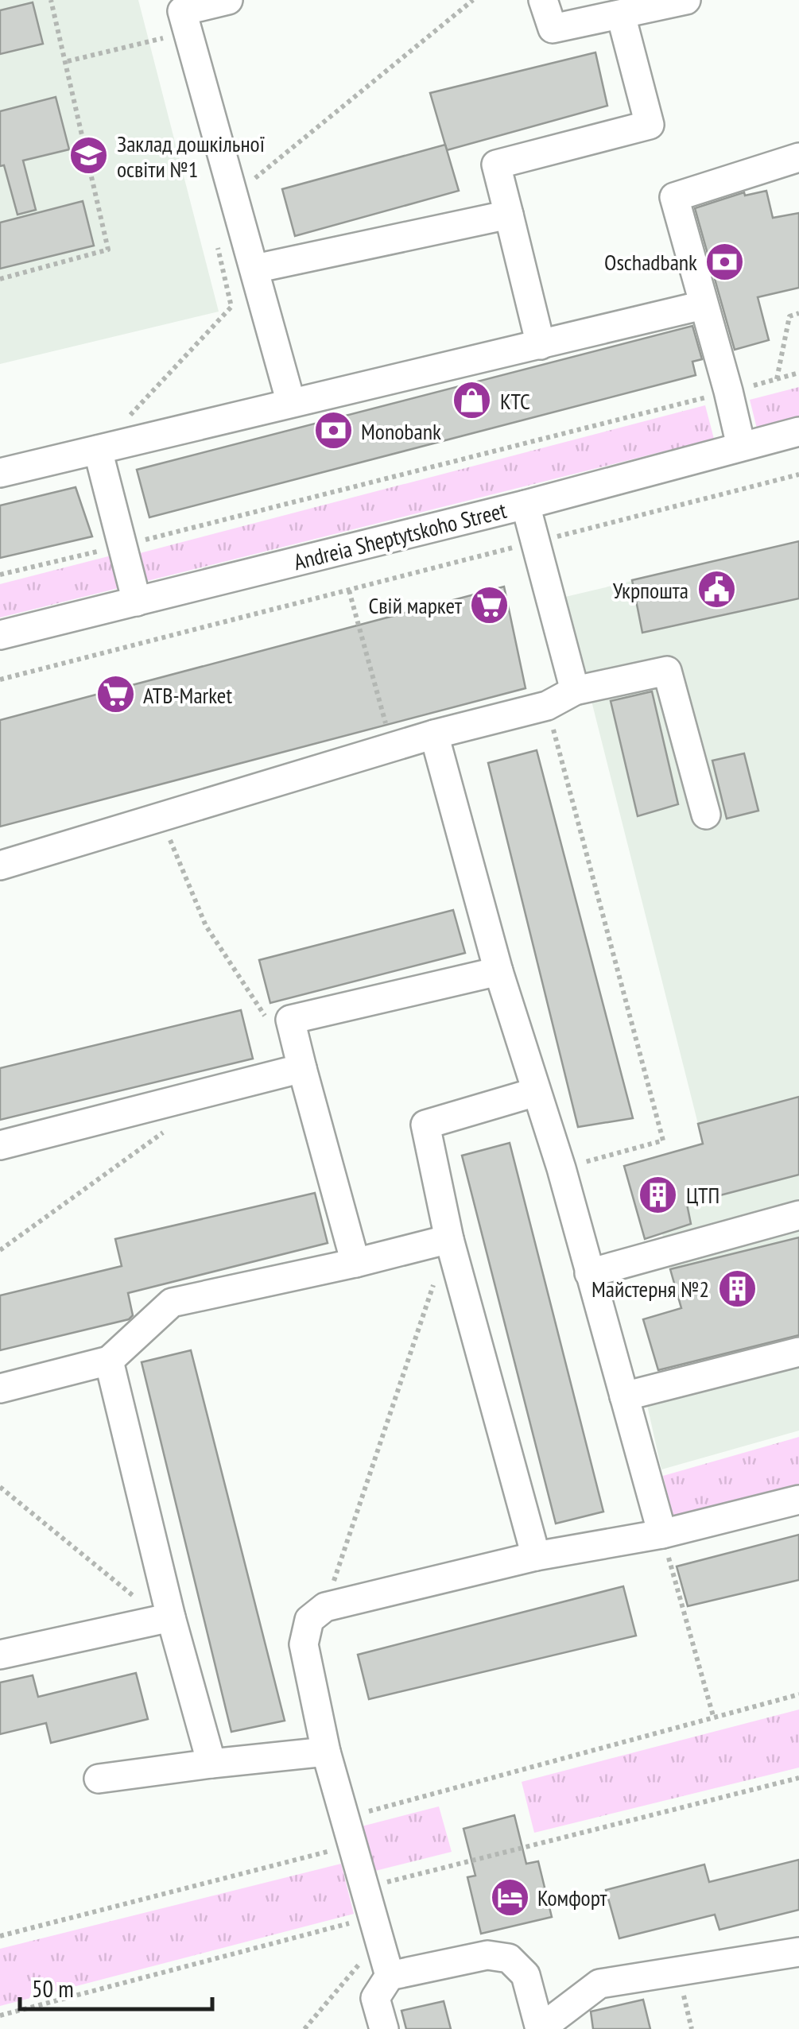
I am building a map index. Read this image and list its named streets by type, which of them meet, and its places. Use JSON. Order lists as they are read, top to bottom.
{
  "streets": {
    "street": ["Andreia Sheptytskoho Street"]
  },
  "places": {
    "school or university": ["Заклад дошкільної освіти №1"],
    "bank": ["Oschadbank", "Monobank"],
    "shop": ["КТС"],
    "public building": ["Укрпошта"],
    "supermarket": ["Свій маркет", "ATB-Market"],
    "building": ["ЦТП", "Майстерня №2"],
    "hotel": ["Комфорт"]
  },
  "scale_bar": "50 m"
}
